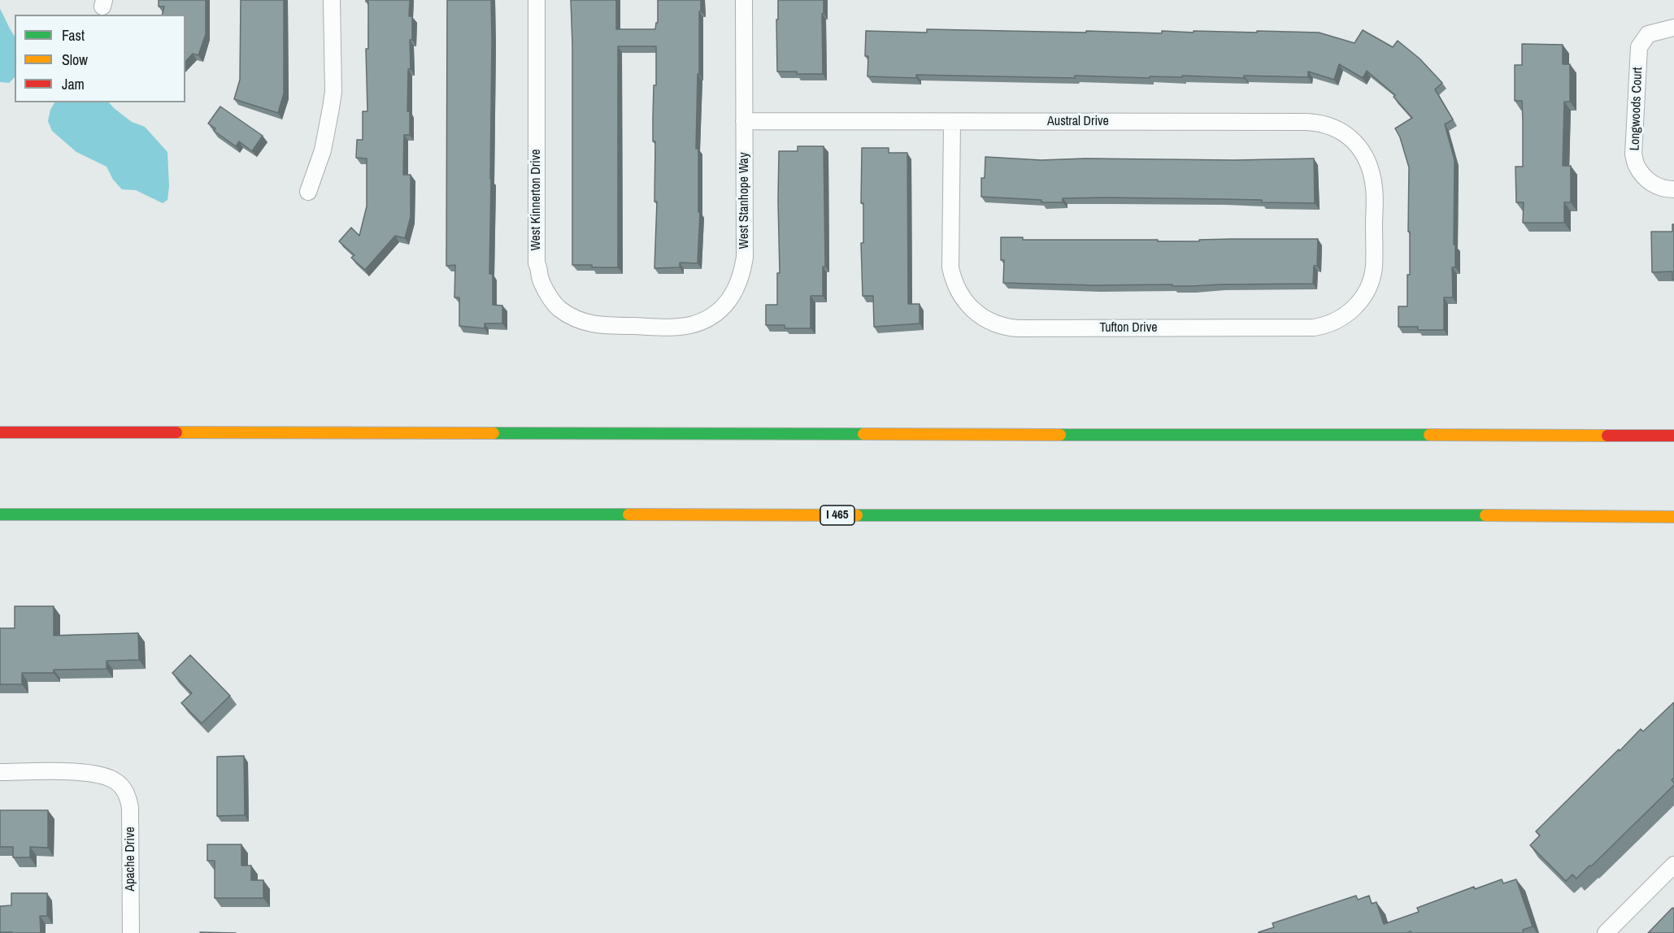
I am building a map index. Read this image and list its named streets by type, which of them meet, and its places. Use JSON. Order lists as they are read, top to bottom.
{
  "streets": {
    "highway": ["I 465"],
    "street": [
      "Longwoods Court",
      "Austral Drive",
      "West Kinnerton Drive",
      "West Stanhope Way",
      "Tufton Drive",
      "Apache Drive"
    ]
  },
  "crossings": [
    ["Austral Drive", "West Stanhope Way"],
    ["Austral Drive", "Tufton Drive"],
    ["West Kinnerton Drive", "West Stanhope Way"]
  ],
  "legend": ["Fast", "Slow", "Jam"]
}
